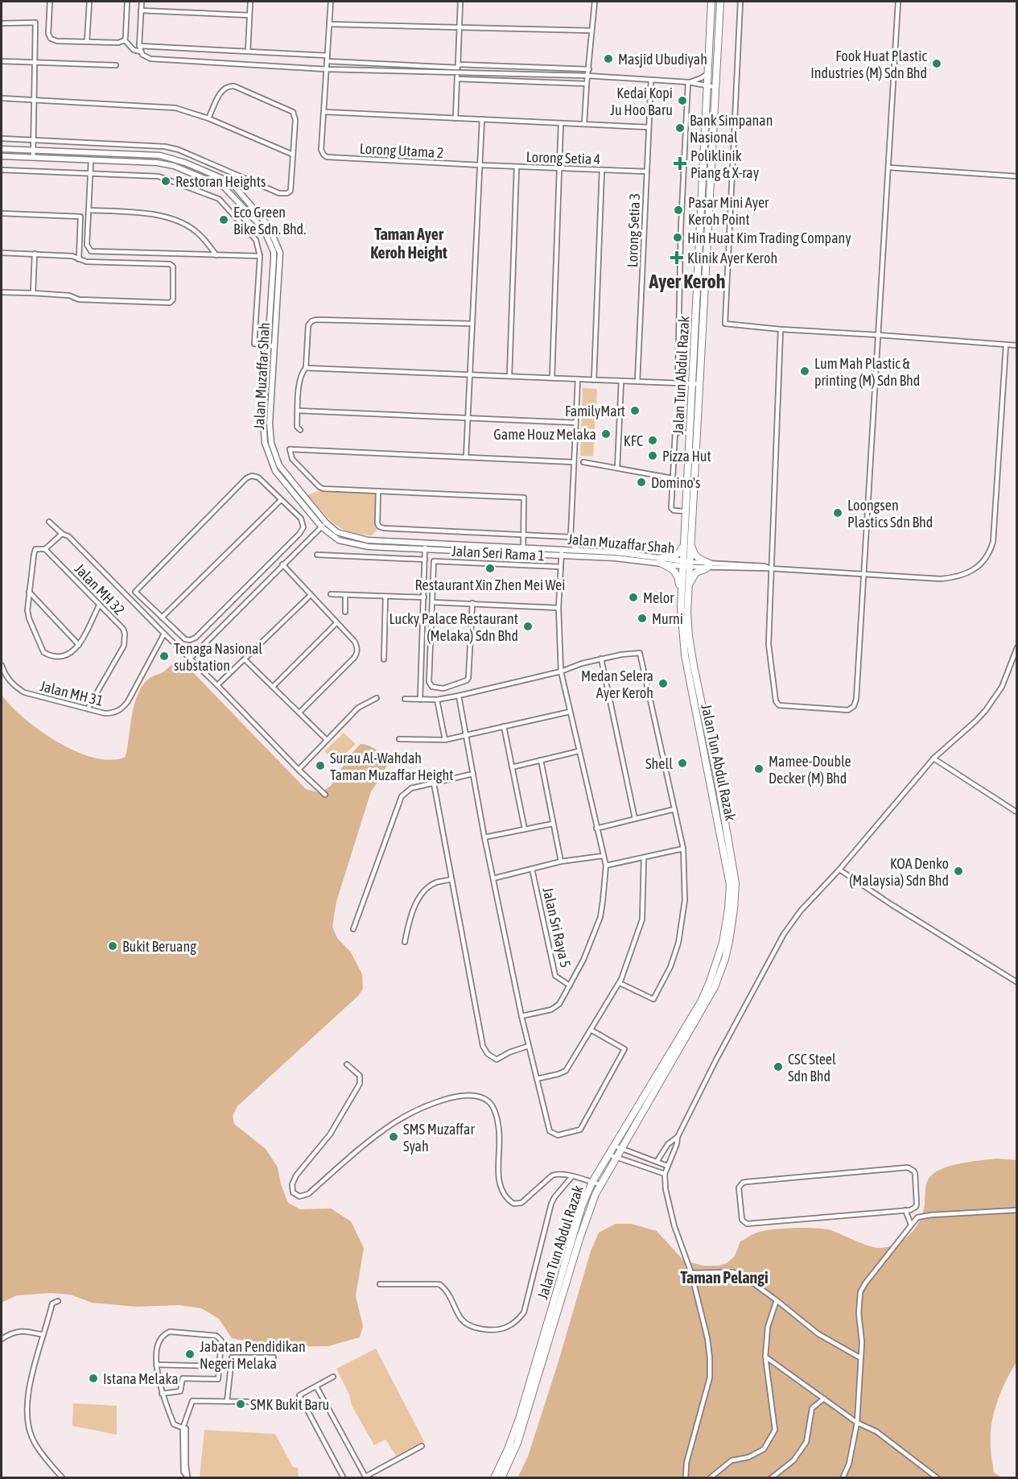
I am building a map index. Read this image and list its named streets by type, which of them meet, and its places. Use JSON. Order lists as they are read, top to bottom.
{
  "streets": {
    "highway": ["Jalan Tun Abdul Razak"],
    "main road": ["Jalan Muzaffar Shah"],
    "street": [
      "Lorong Utama 2",
      "Lorong Setia 4",
      "Lorong Setia 3",
      "Jalan Seri Rama 1",
      "Jalan MH 32",
      "Jalan MH 31",
      "Jalan Sri Raya 5"
    ]
  },
  "crossings": [
    ["Lorong Utama 2", "Lorong Setia 4"],
    ["Lorong Setia 4", "Lorong Setia 3"],
    ["Jalan Tun Abdul Razak", "Jalan Muzaffar Shah"],
    ["Jalan MH 32", "Jalan MH 31"]
  ],
  "districts": ["Taman Ayer Keroh Height", "Ayer Keroh", "Taman Pelangi"],
  "places": {
    "other": [
      "Masjid Ubudiyah",
      "Fook Huat Plastic Industries (M) Sdn Bhd",
      "Kedai Kopi Ju Hoo Baru",
      "Bank Simpanan Nasional",
      "Restoran Heights",
      "Pasar Mini Ayer Keroh Point",
      "Eco Green Bike Sdn. Bhd.",
      "Hin Huat Kim Trading Company",
      "Lum Mah Plastic & printing (M) Sdn Bhd",
      "FamilyMart",
      "Game Houz Melaka",
      "KFC",
      "Pizza Hut",
      "Domino's",
      "Loongsen Plastics Sdn Bhd",
      "Restaurant Xin Zhen Mei Wei",
      "Melor",
      "Murni",
      "Lucky Palace Restaurant (Melaka) Sdn Bhd",
      "Tenaga Nasional substation",
      "Medan Selera Ayer Keroh",
      "Shell",
      "Surau Al-Wahdah Taman Muzaffar Height",
      "Mamee-Double Decker (M) Bhd",
      "KOA Denko (Malaysia) Sdn Bhd",
      "Bukit Beruang",
      "CSC Steel Sdn Bhd",
      "SMS Muzaffar Syah",
      "Jabatan Pendidikan Negeri Melaka",
      "Istana Melaka",
      "SMK Bukit Baru"
    ],
    "health": ["Poliklinik Piang & X-ray", "Klinik Ayer Keroh"]
  }
}
